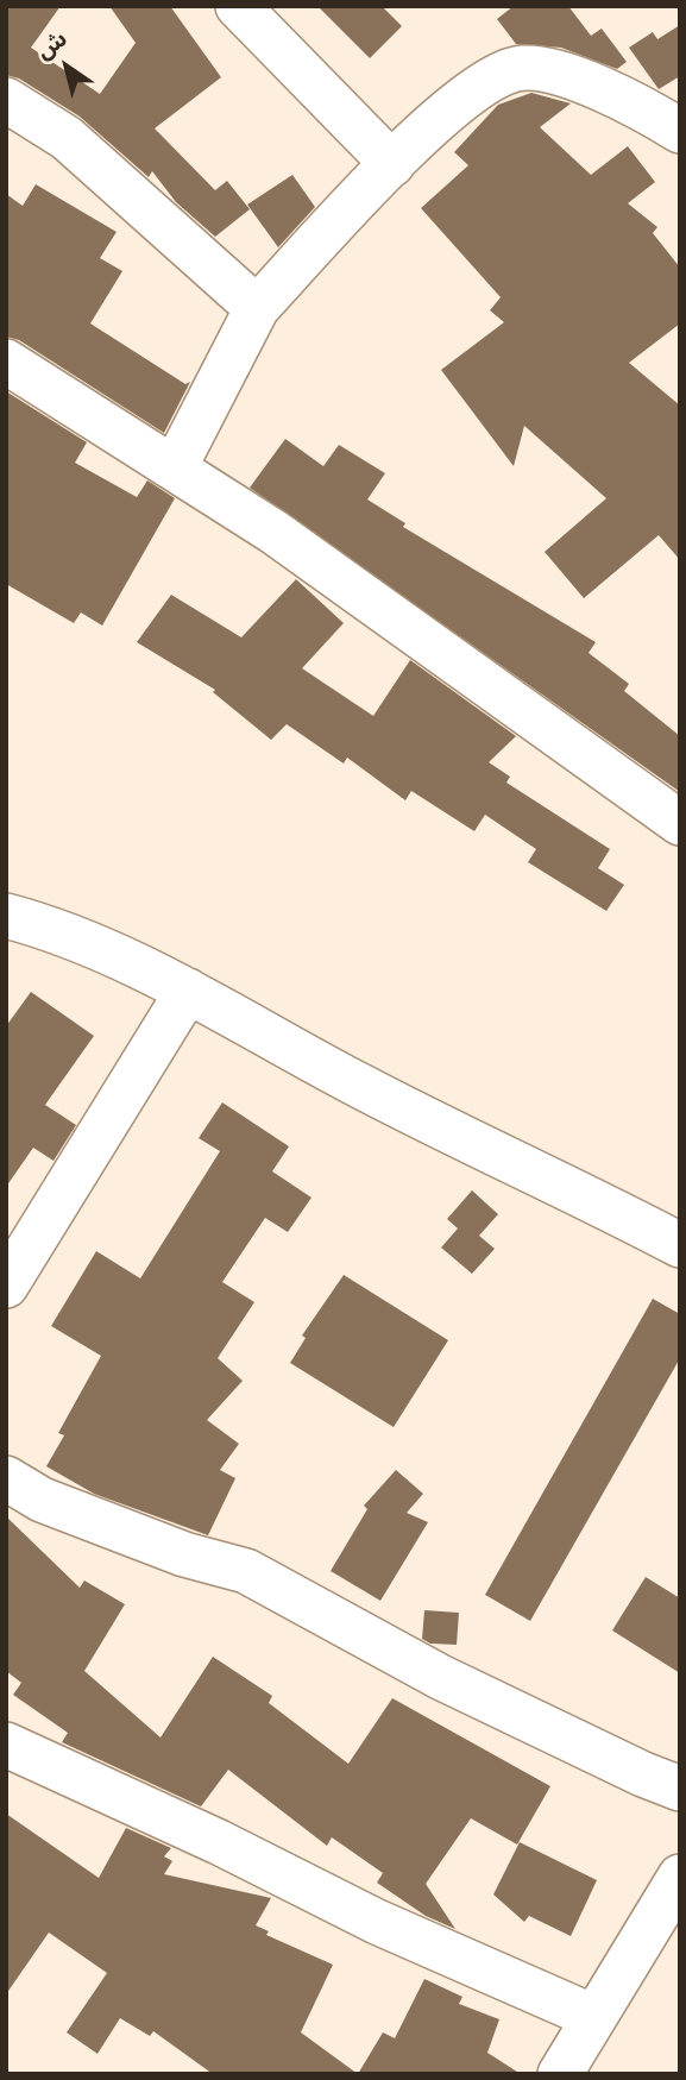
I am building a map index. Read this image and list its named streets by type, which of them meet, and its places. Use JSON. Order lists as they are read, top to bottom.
{
  "north": "top left"
}
